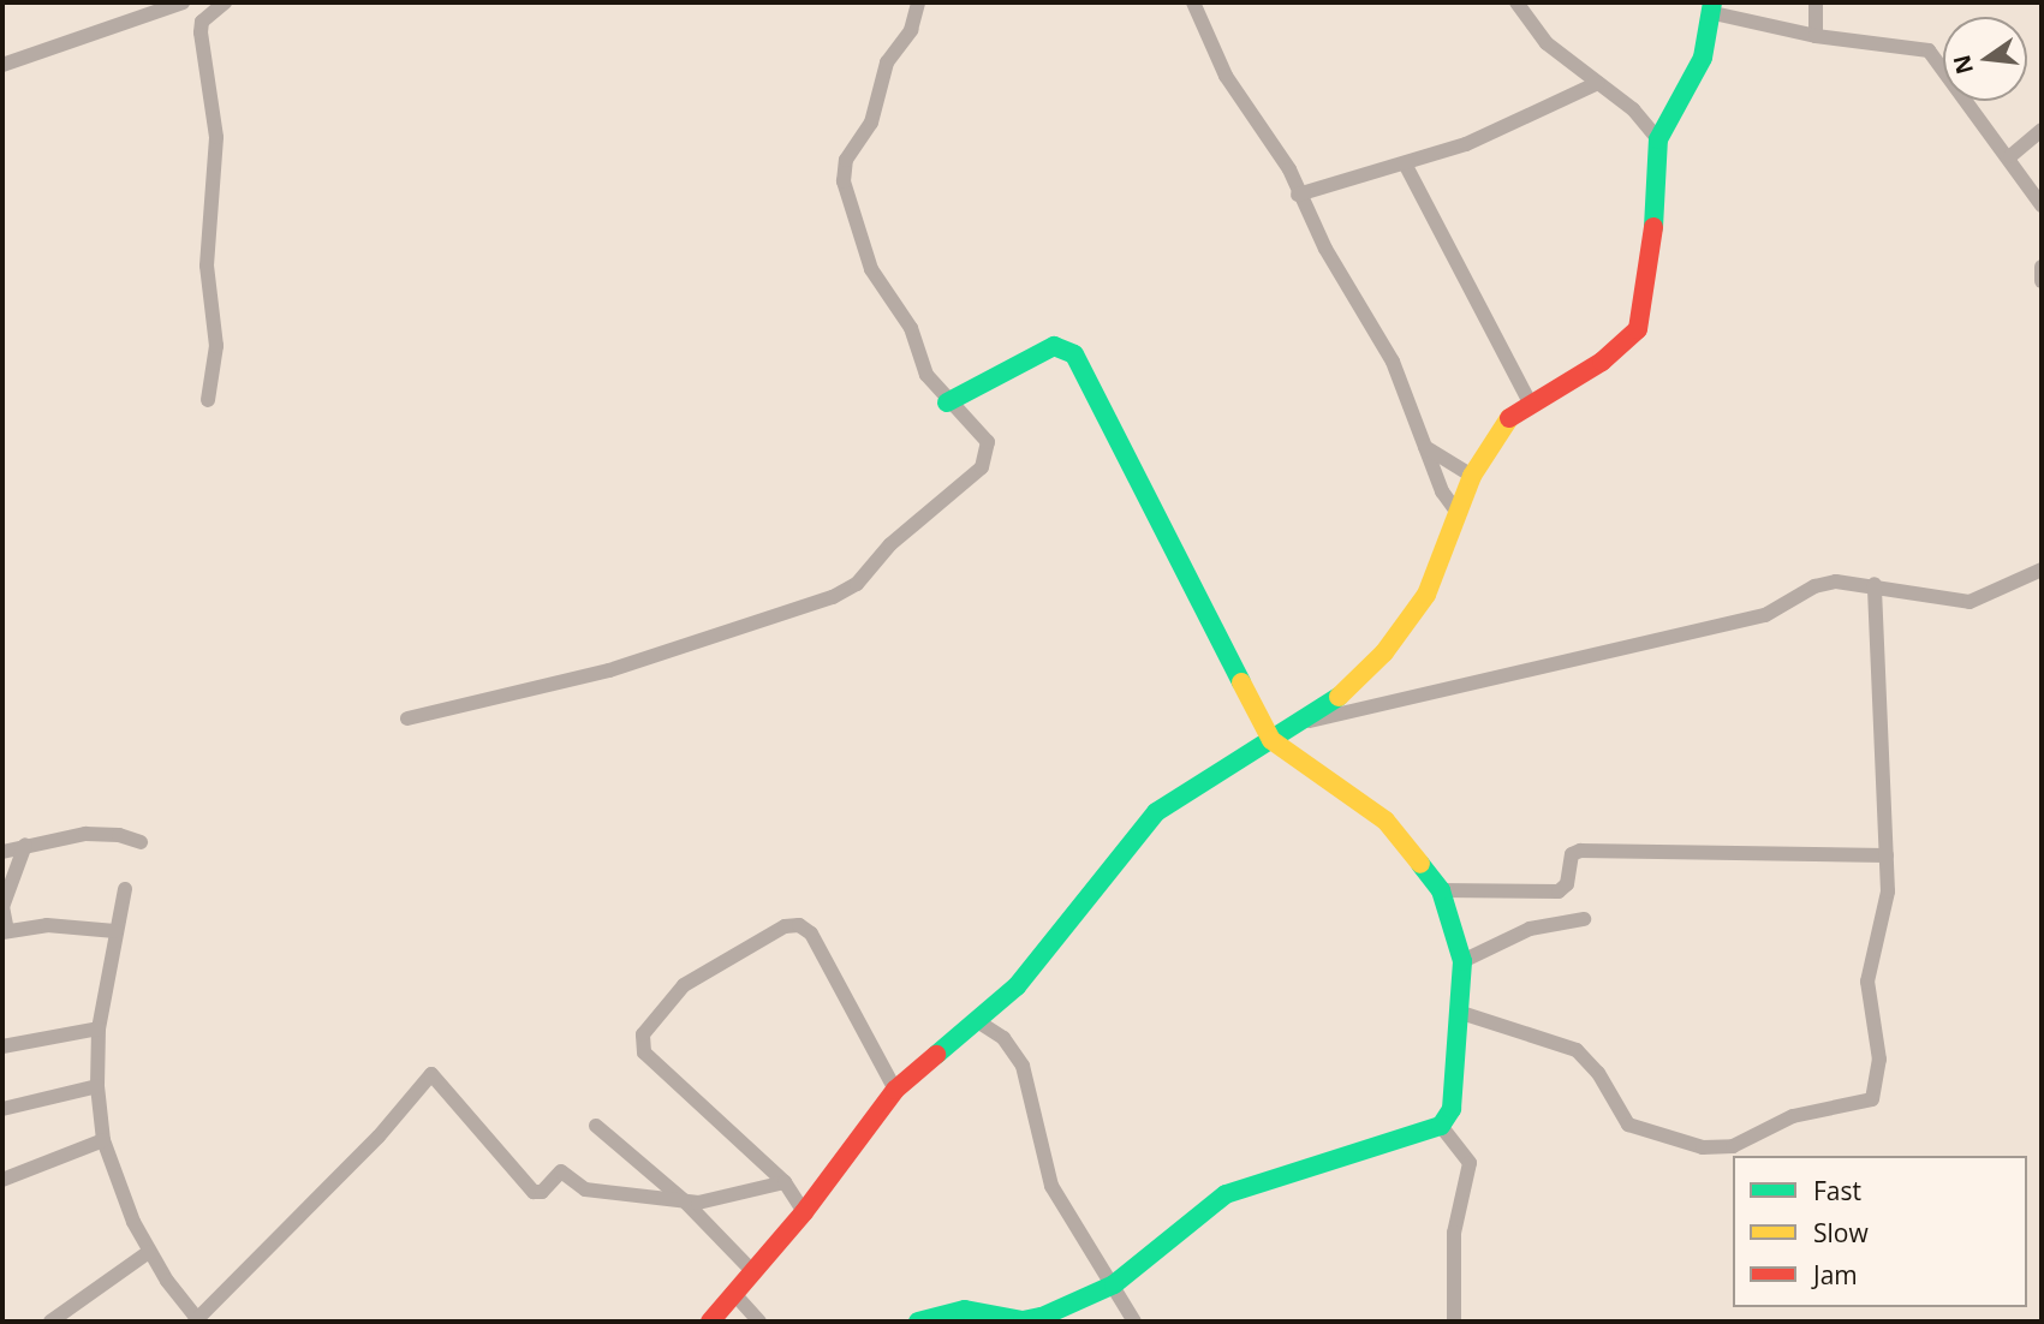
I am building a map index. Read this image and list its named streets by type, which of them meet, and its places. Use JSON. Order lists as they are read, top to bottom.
{
  "legend": ["Fast", "Slow", "Jam"],
  "north": "left"
}
